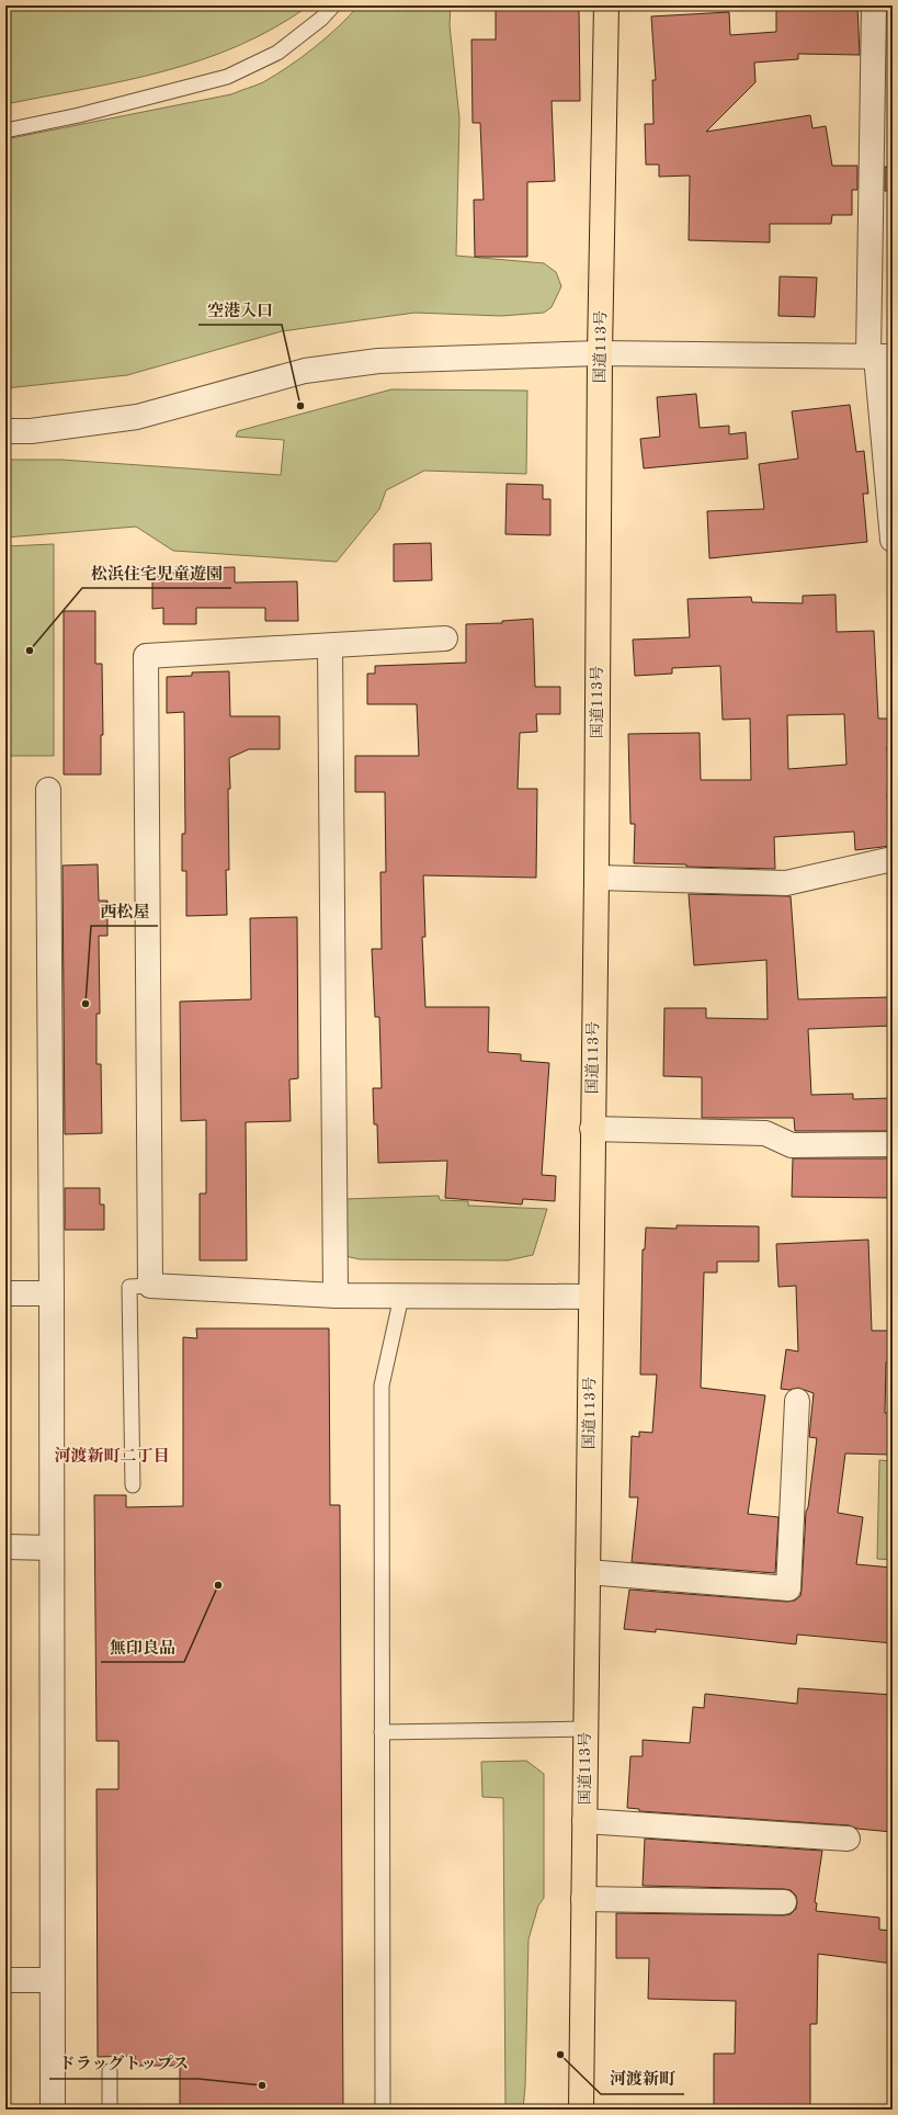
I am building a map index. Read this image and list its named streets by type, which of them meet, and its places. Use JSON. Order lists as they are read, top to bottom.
{
  "streets": {
    "highway": ["国道113号"]
  },
  "districts": ["河渡新町二丁目"],
  "places": [
    "空港入口",
    "松浜住宅児童遊園",
    "西松屋",
    "無印良品",
    "河渡新町",
    "ドラッグトップス"
  ]
}
